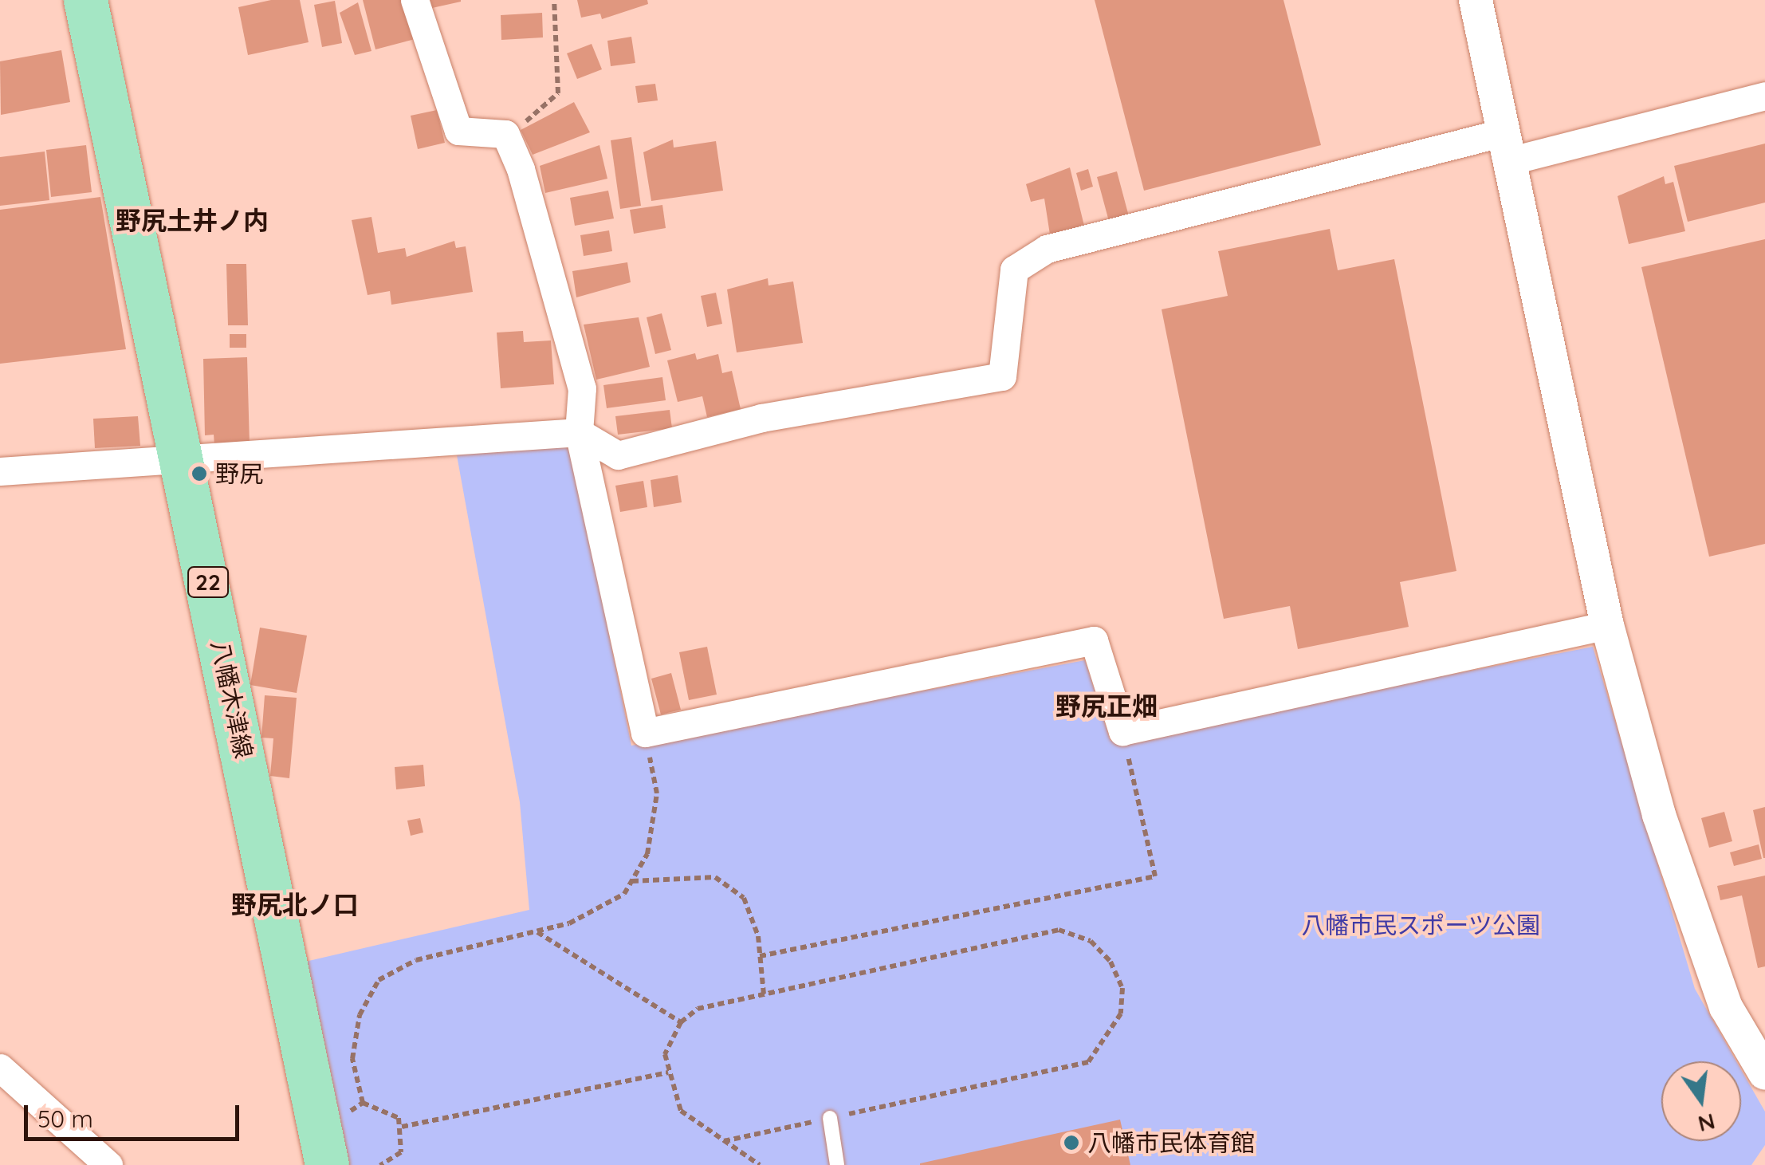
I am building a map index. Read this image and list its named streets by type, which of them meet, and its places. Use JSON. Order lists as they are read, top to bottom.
{
  "streets": {
    "main road": ["22", "八幡木津線"]
  },
  "districts": ["野尻土井ノ内", "野尻正畑", "野尻北ノ口"],
  "parks": ["八幡市民スポーツ公園"],
  "places": ["野尻", "八幡市民体育館"],
  "scale_bar": "50 m",
  "north": "bottom"
}
